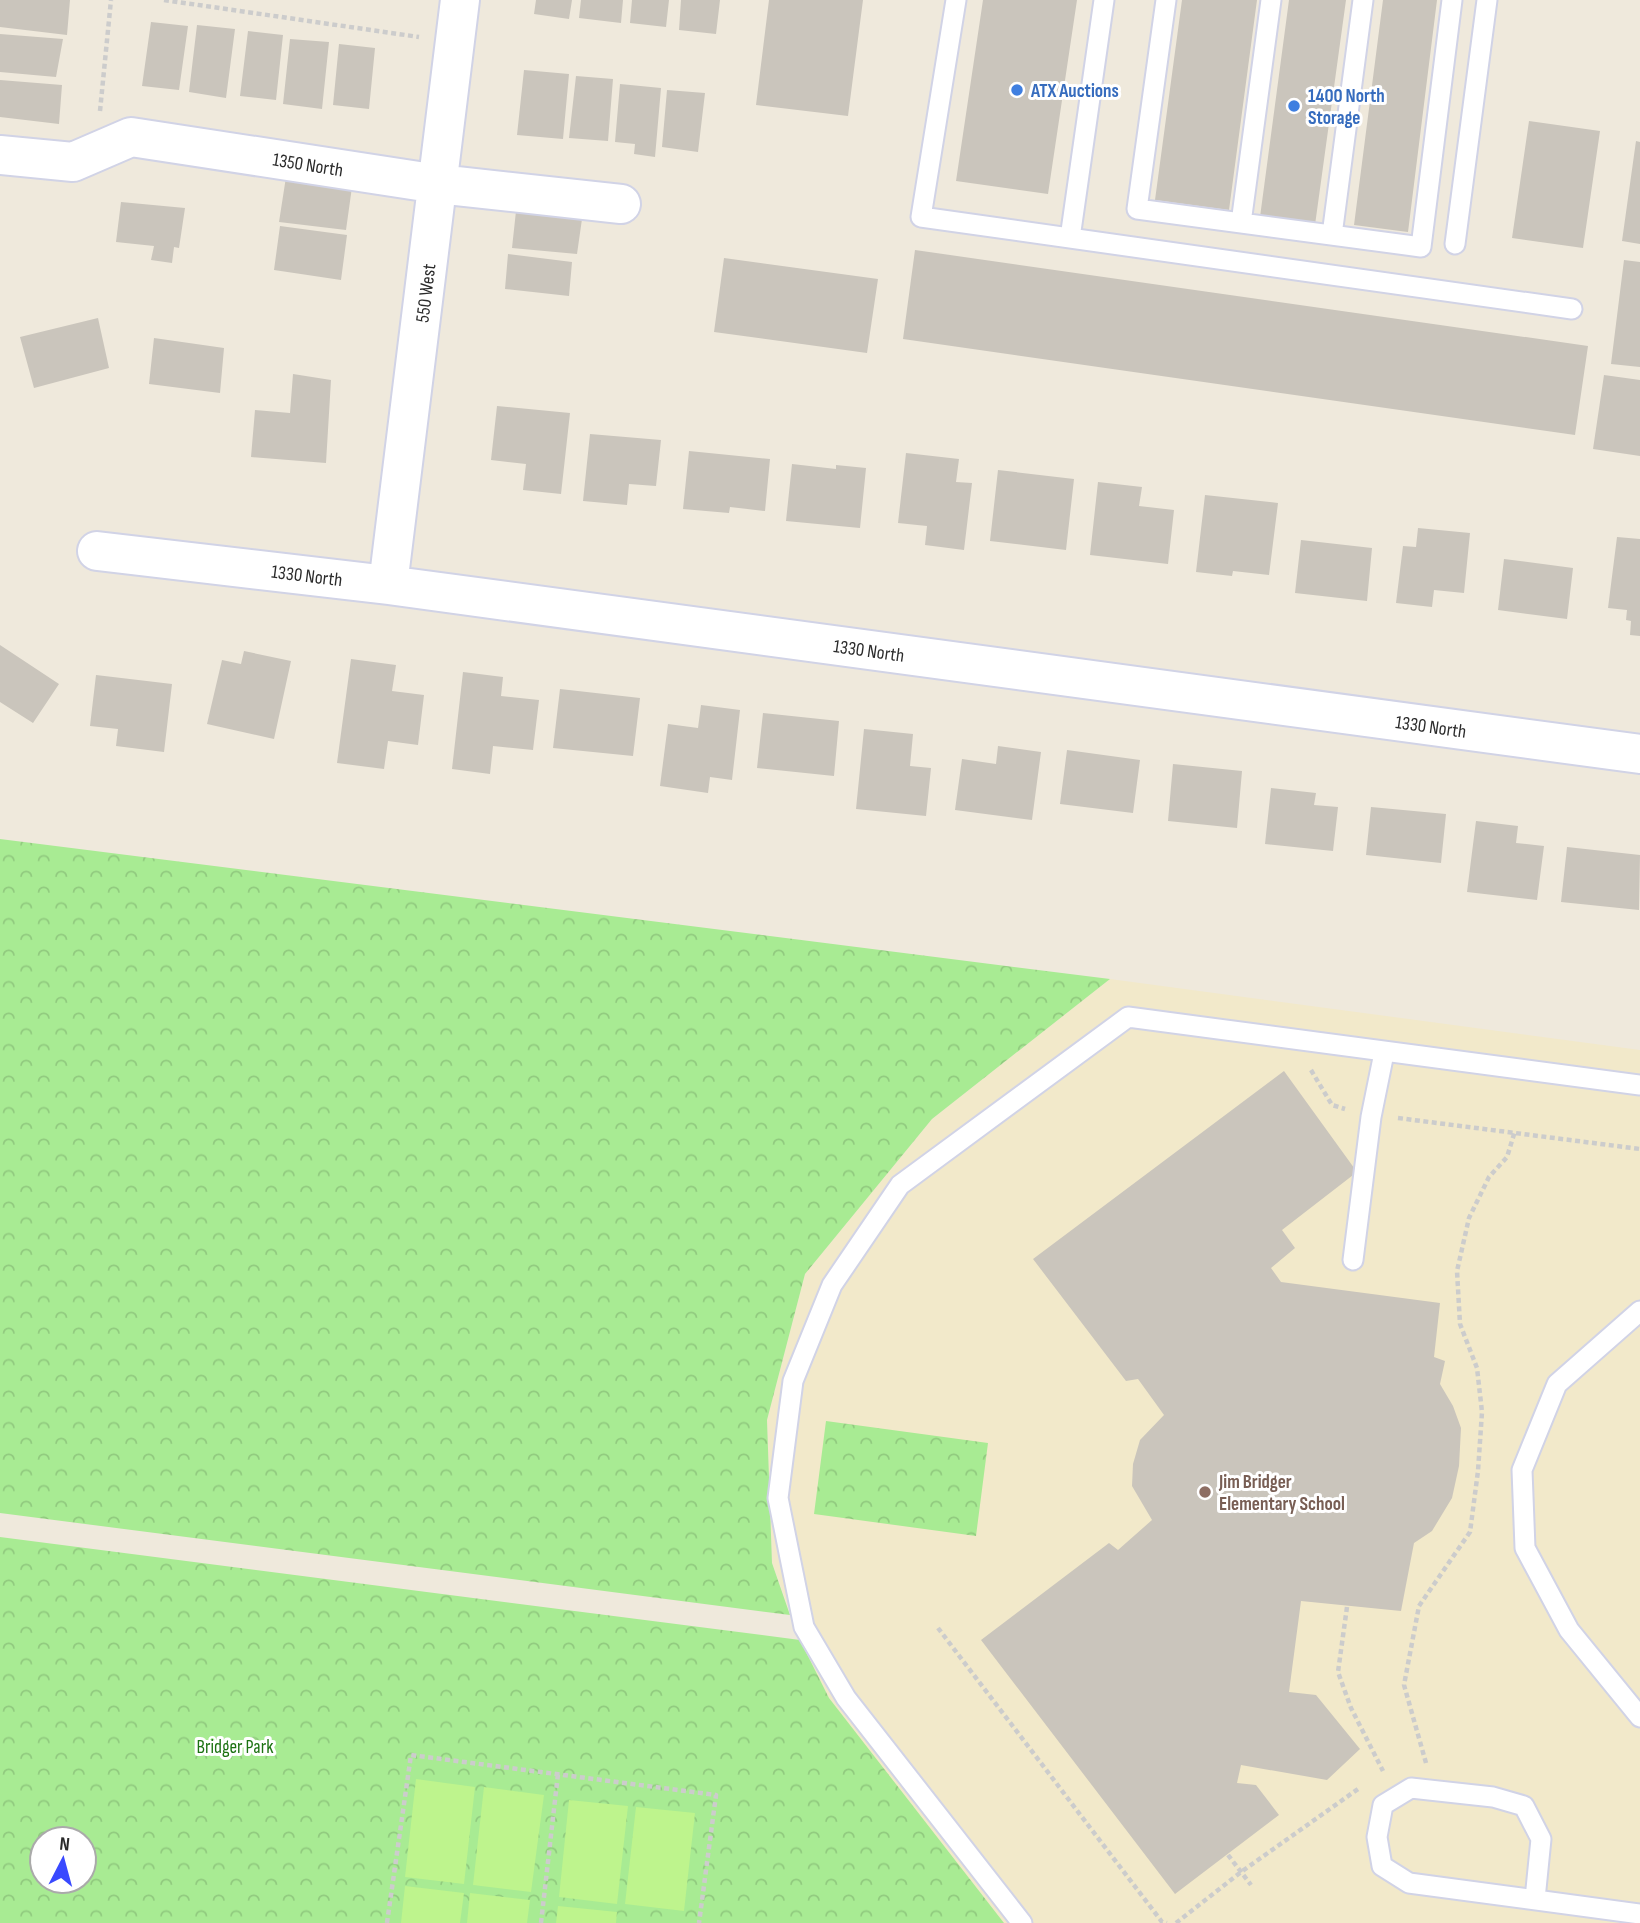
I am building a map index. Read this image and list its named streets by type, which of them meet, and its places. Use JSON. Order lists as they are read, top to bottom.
{
  "streets": {
    "street": ["1350 North", "550 West", "1330 North"]
  },
  "crossings": [
    ["1350 North", "550 West"],
    ["550 West", "1330 North"]
  ],
  "parks": ["Bridger Park"],
  "places": ["ATX Auctions", "1400 North Storage", "Jim Bridger Elementary School"],
  "north": "top"
}
